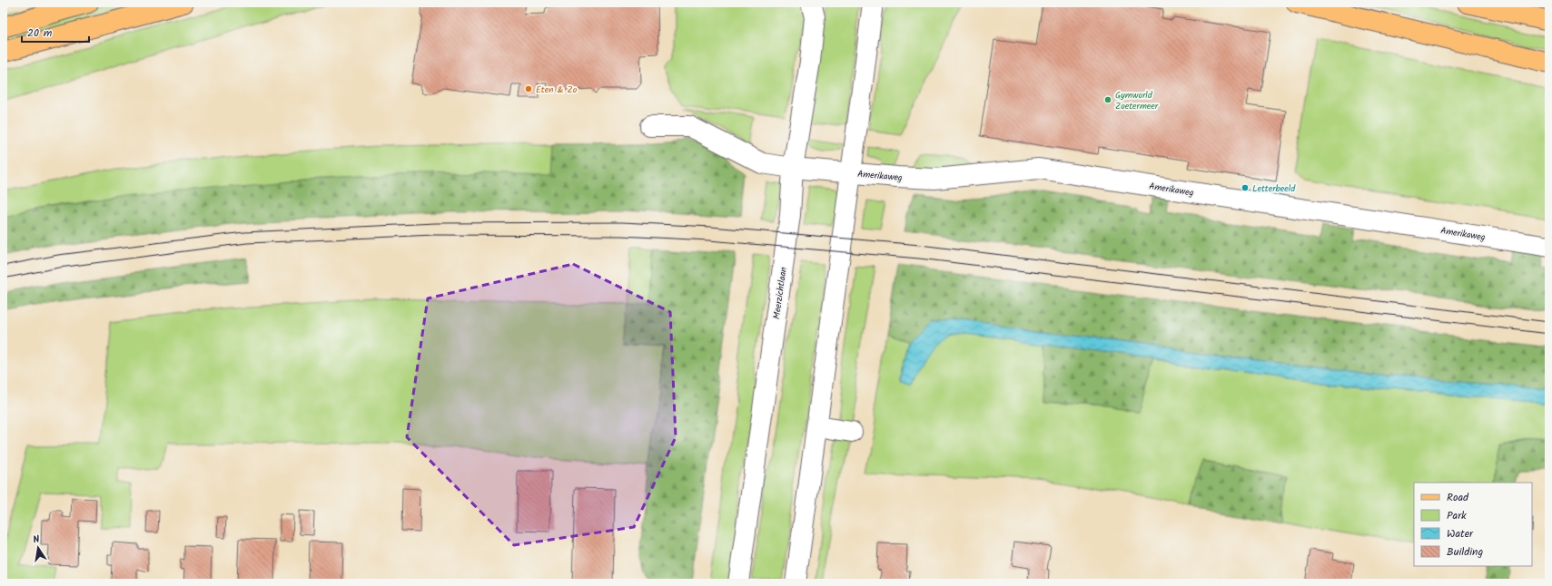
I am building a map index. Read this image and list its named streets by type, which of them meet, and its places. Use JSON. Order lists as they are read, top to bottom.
{
  "streets": {
    "street": ["Amerikaweg", "Meerzichtlaan"]
  },
  "crossings": [
    ["Amerikaweg", "Meerzichtlaan"]
  ],
  "places": ["Eten & Zo", "Gymworld Zoetermeer", "Letterbeeld"],
  "legend": [
    "Road",
    "Park",
    "Water",
    "Building"
  ],
  "scale_bar": "20 m",
  "north": "top"
}
